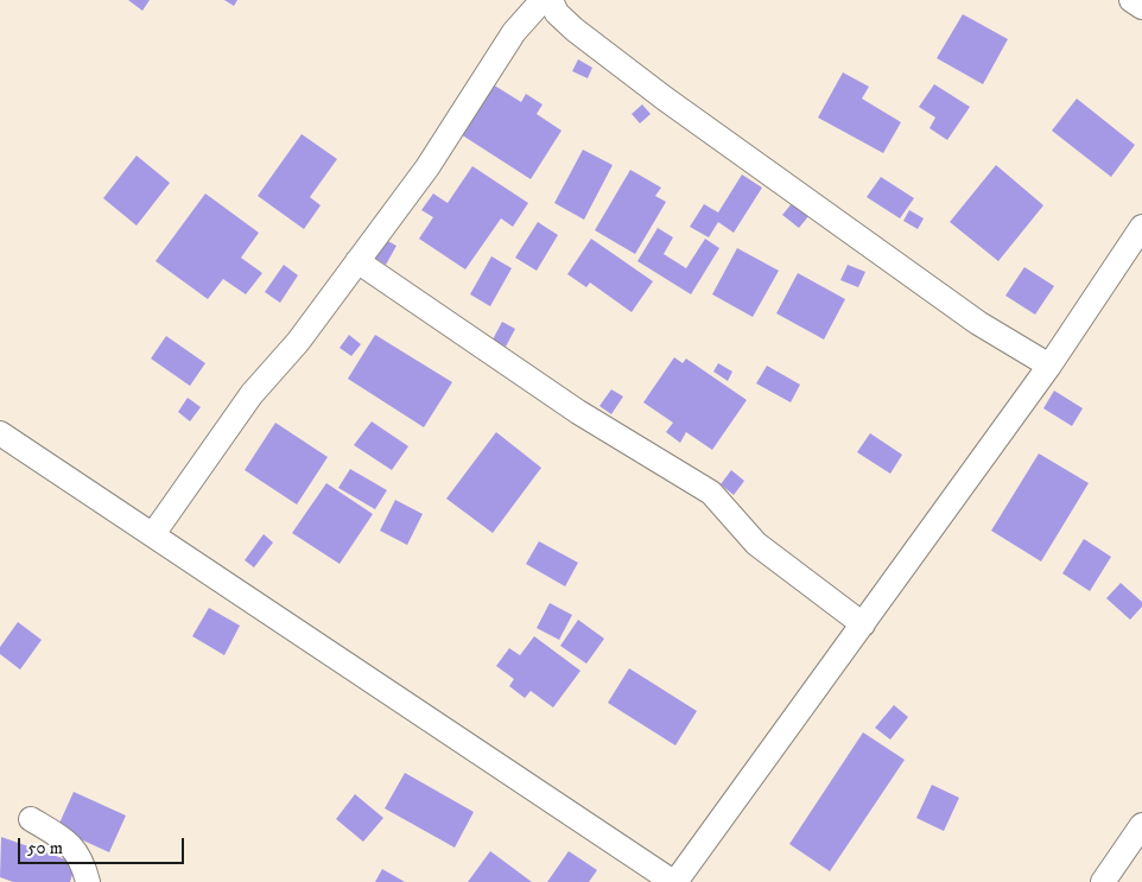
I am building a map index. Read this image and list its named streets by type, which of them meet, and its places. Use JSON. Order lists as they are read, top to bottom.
{
  "scale_bar": "50 m"
}
